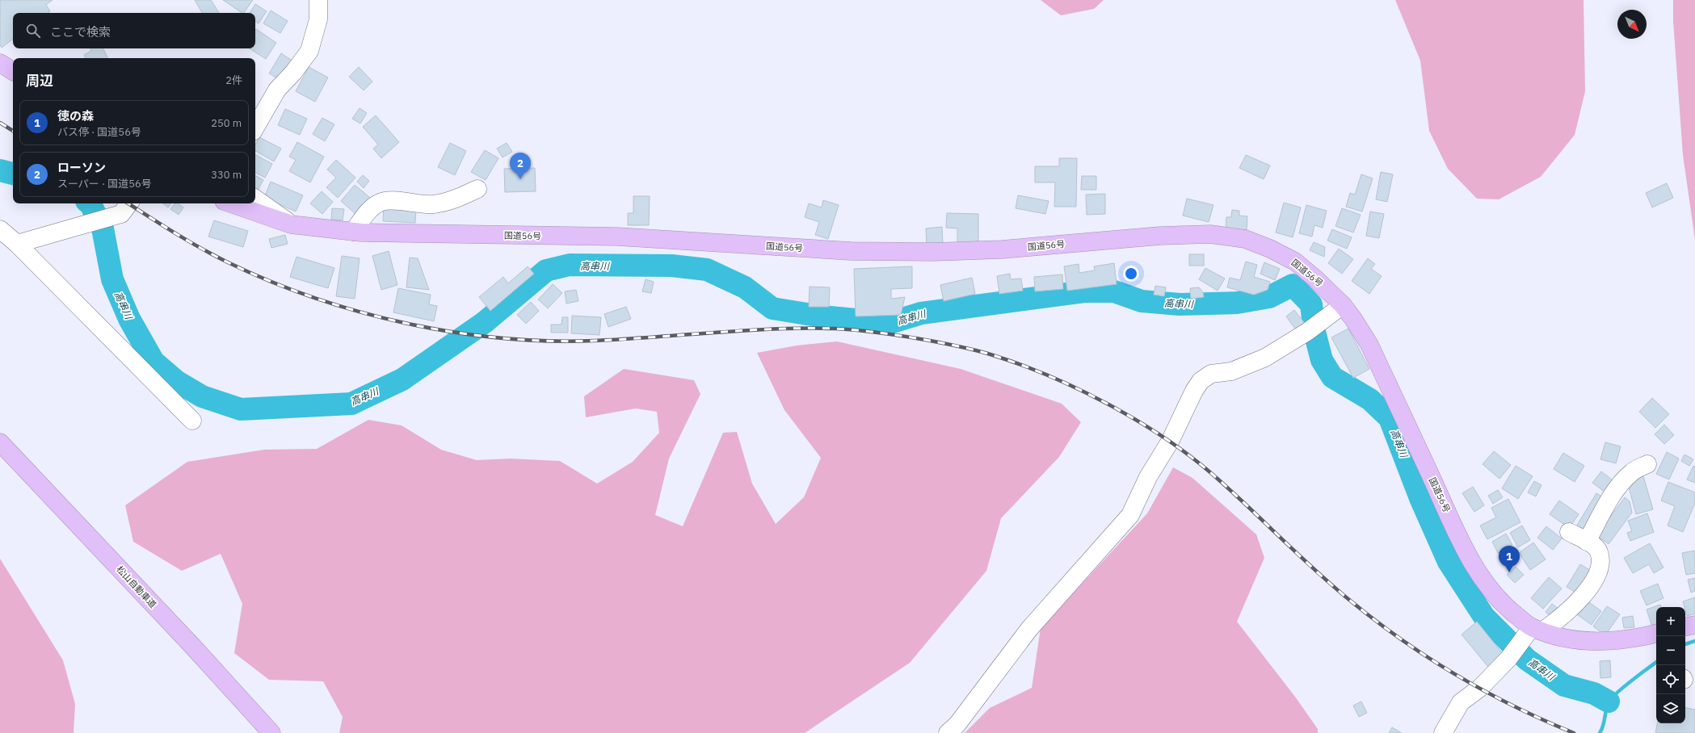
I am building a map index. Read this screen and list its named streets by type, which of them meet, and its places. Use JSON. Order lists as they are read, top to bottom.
{
  "streets": {
    "highway": ["国道56号", "松山自動車道"]
  },
  "water": ["高串川"],
  "north": "bottom right",
  "page": {
    "search": "ここで検索",
    "heading": ["周辺", "2件"],
    "list": [
      {
        "mark": "1",
        "name": "徳の森",
        "note": "バス停 · 国道56号",
        "value": "250 m"
      },
      {
        "mark": "2",
        "name": "ローソン",
        "note": "スーパー · 国道56号",
        "value": "330 m"
      }
    ],
    "pins": ["2", "1"],
    "map_buttons": ["+", "−"]
  }
}
